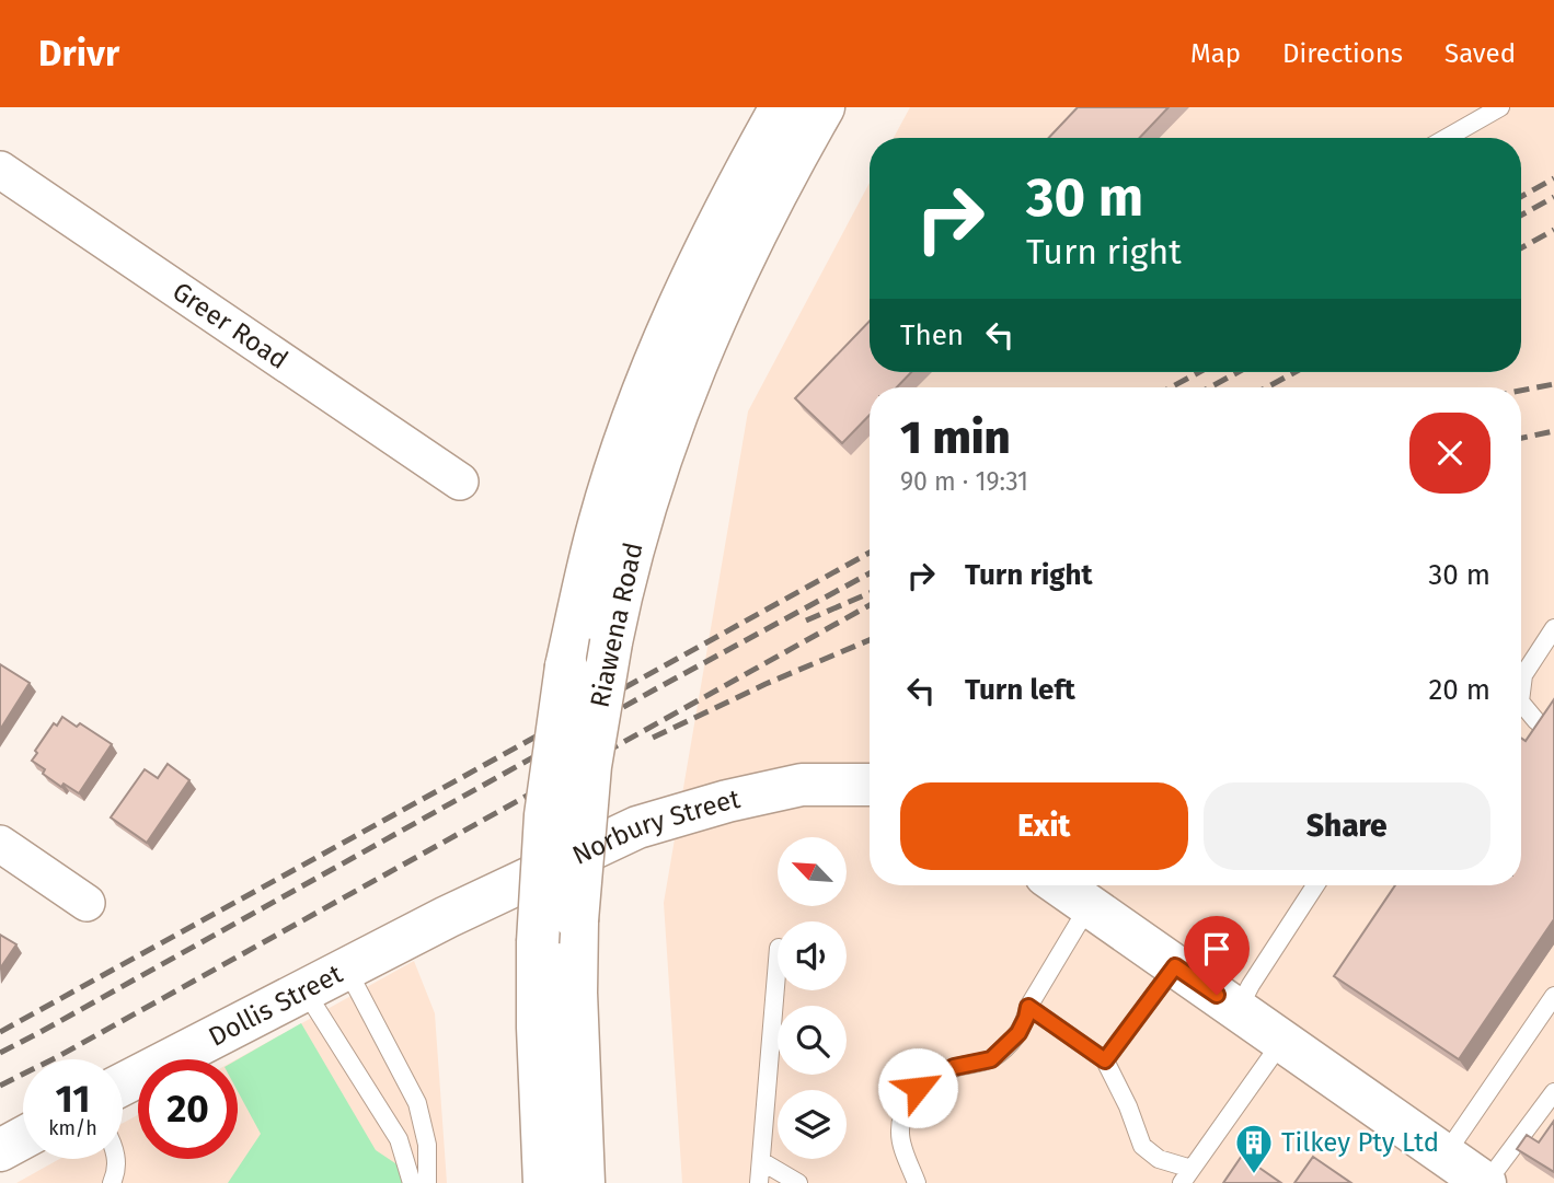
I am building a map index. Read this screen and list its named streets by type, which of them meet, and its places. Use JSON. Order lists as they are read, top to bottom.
{
  "streets": {
    "main road": ["Riawena Road", "Norbury Street", "Dollis Street"],
    "street": ["Greer Road"]
  },
  "crossings": [
    ["Norbury Street", "Dollis Street"]
  ],
  "places": {
    "building": ["Tilkey Pty Ltd"]
  },
  "north": "top left",
  "page": {
    "header": "Drivr",
    "nav": ["Map", "Directions", "Saved"],
    "turn": ["30 m", "Turn right"],
    "then": "Then",
    "heading": ["1 min", "90 m · 19:31"],
    "list": [
      {
        "name": "Turn right",
        "value": "30 m"
      },
      {
        "name": "Turn left",
        "value": "20 m"
      }
    ],
    "buttons": ["Exit", "Share"],
    "speed": "11 km/h",
    "limit": "20"
  }
}
